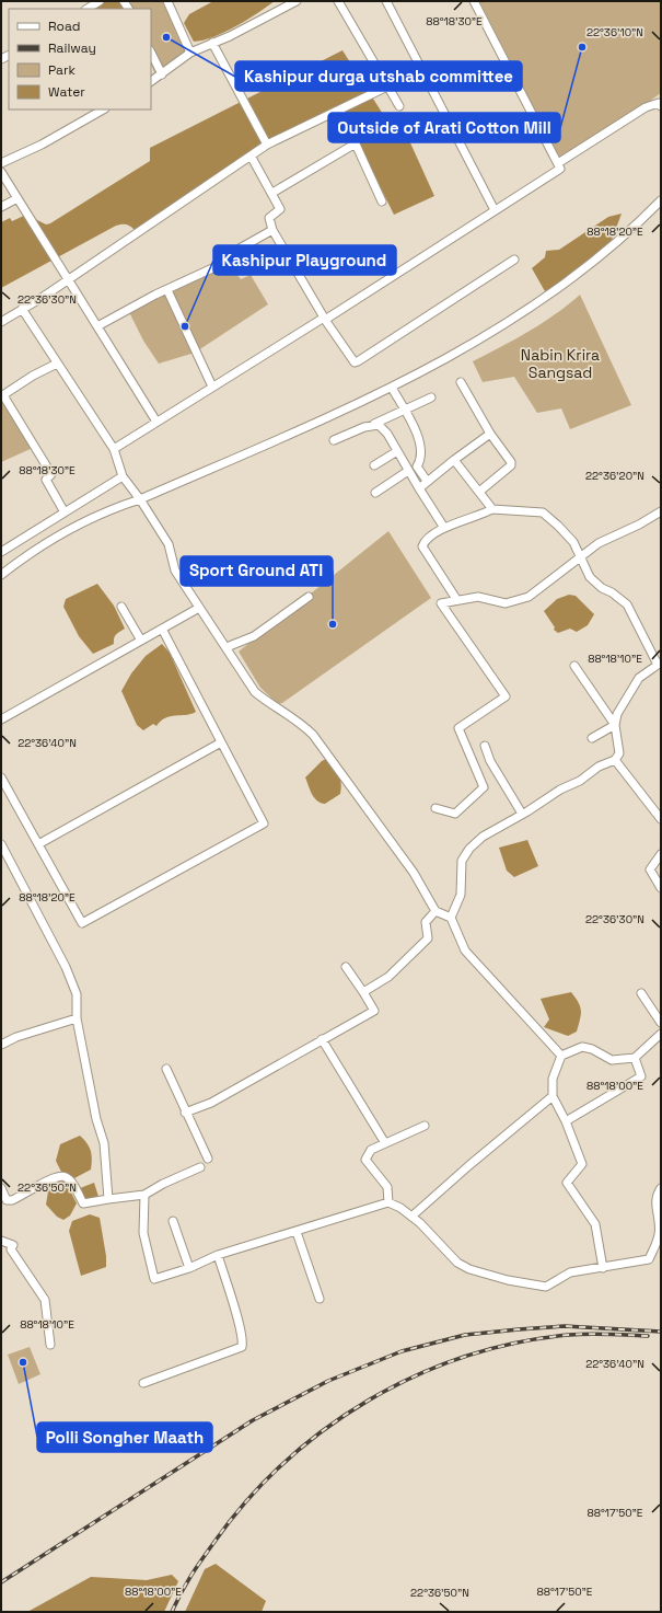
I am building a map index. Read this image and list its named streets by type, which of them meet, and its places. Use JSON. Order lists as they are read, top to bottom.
{
  "parks": ["Nabin Krira Sangsad"],
  "places": [
    "Kashipur durga utshab committee",
    "Outside of Arati Cotton Mill",
    "Kashipur Playground",
    "Sport Ground ATI",
    "Polli Songher Maath"
  ],
  "legend": [
    "Road",
    "Railway",
    "Park",
    "Water"
  ],
  "coordinates": [
    "88°18'30\"E",
    "22°36'10\"N",
    "88°18'20\"E",
    "22°36'30\"N",
    "22°36'20\"N",
    "88°18'10\"E",
    "22°36'40\"N",
    "88°18'00\"E",
    "22°36'50\"N",
    "88°17'50\"E"
  ]
}
